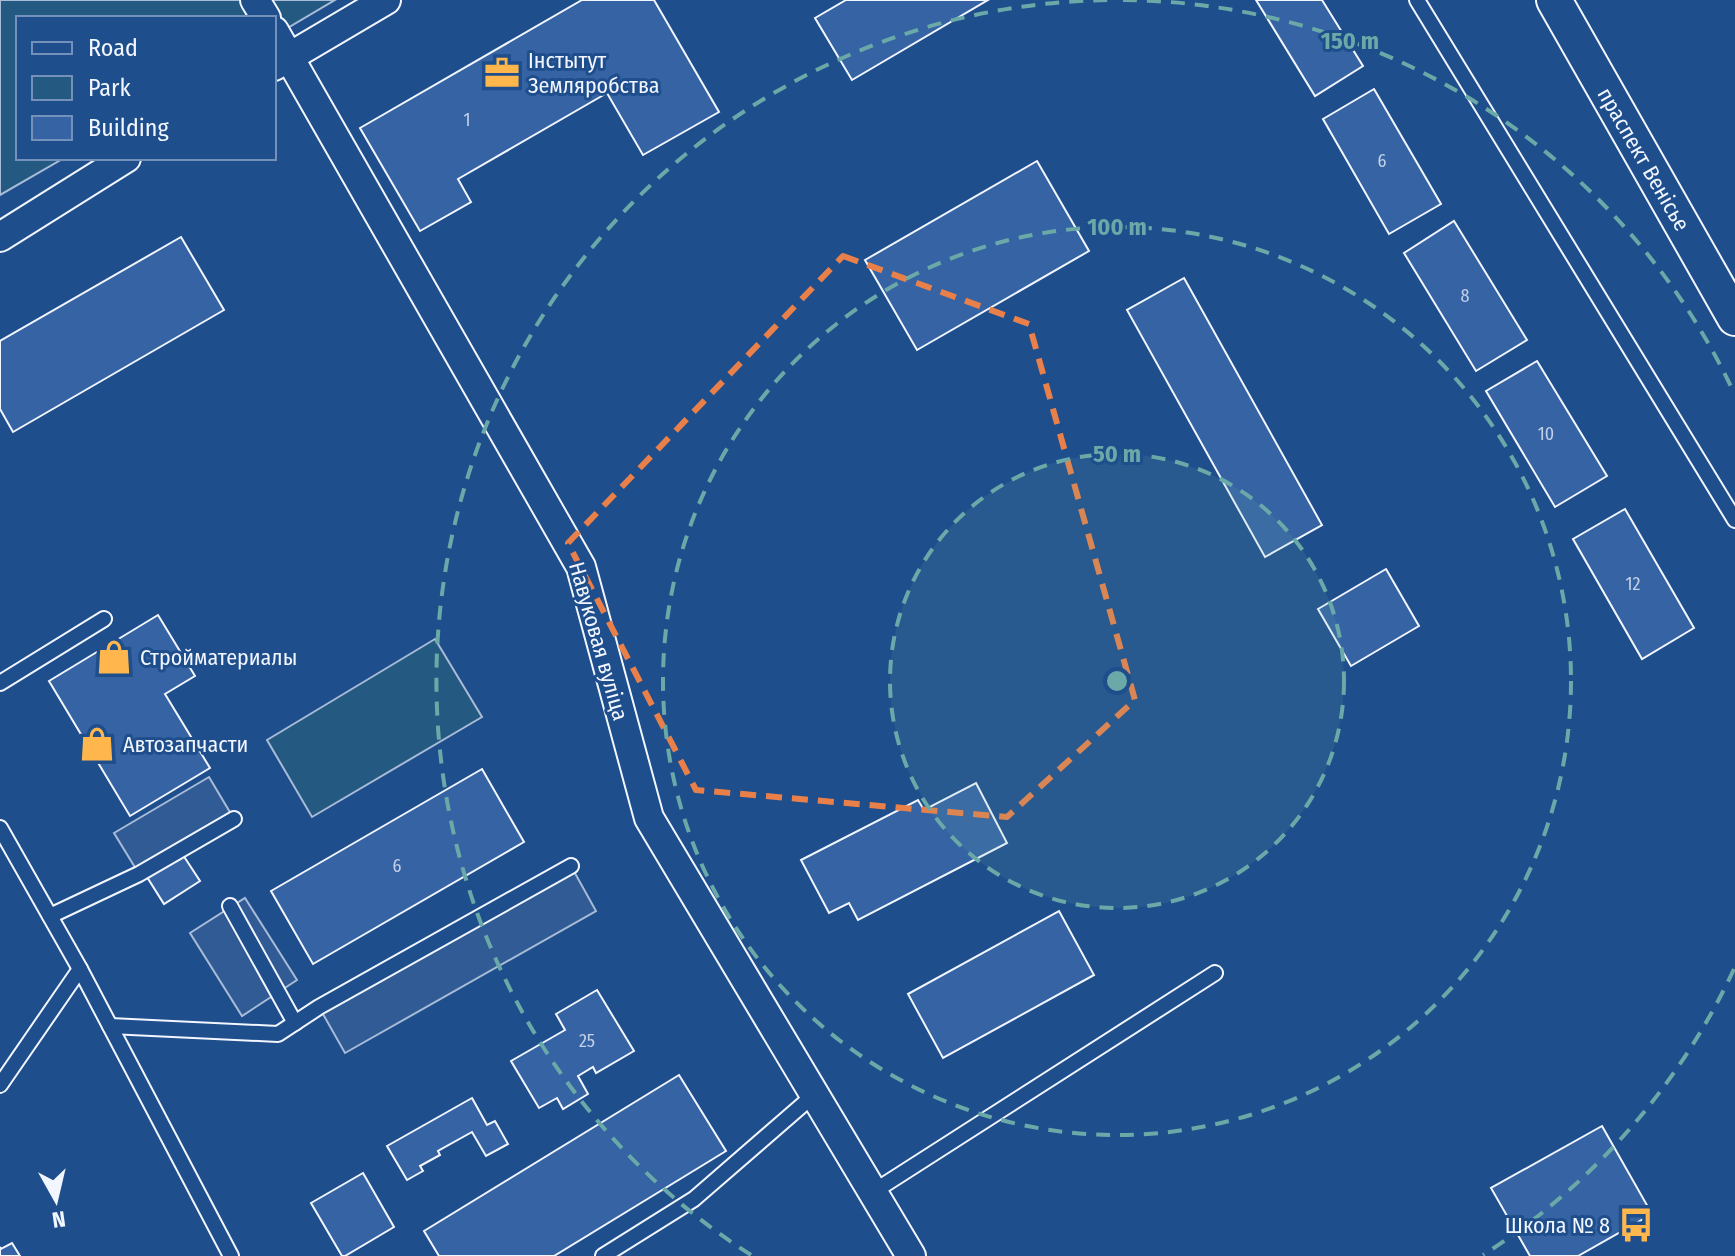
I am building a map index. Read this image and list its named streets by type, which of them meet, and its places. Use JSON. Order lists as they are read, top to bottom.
{
  "streets": {
    "street": ["праспект Венісье", "Навуковая вуліца"]
  },
  "places": {
    "office": ["Інстытут Земляробства"],
    "shop": ["Стройматериалы", "Автозапчасти"],
    "bus stop": ["Школа № 8"]
  },
  "house_numbers": [
    "1",
    "6",
    "8",
    "10",
    "12",
    "6",
    "25"
  ],
  "legend": ["Road", "Park", "Building"],
  "north": "bottom",
  "rings": ["150 m", "100 m", "50 m"]
}
